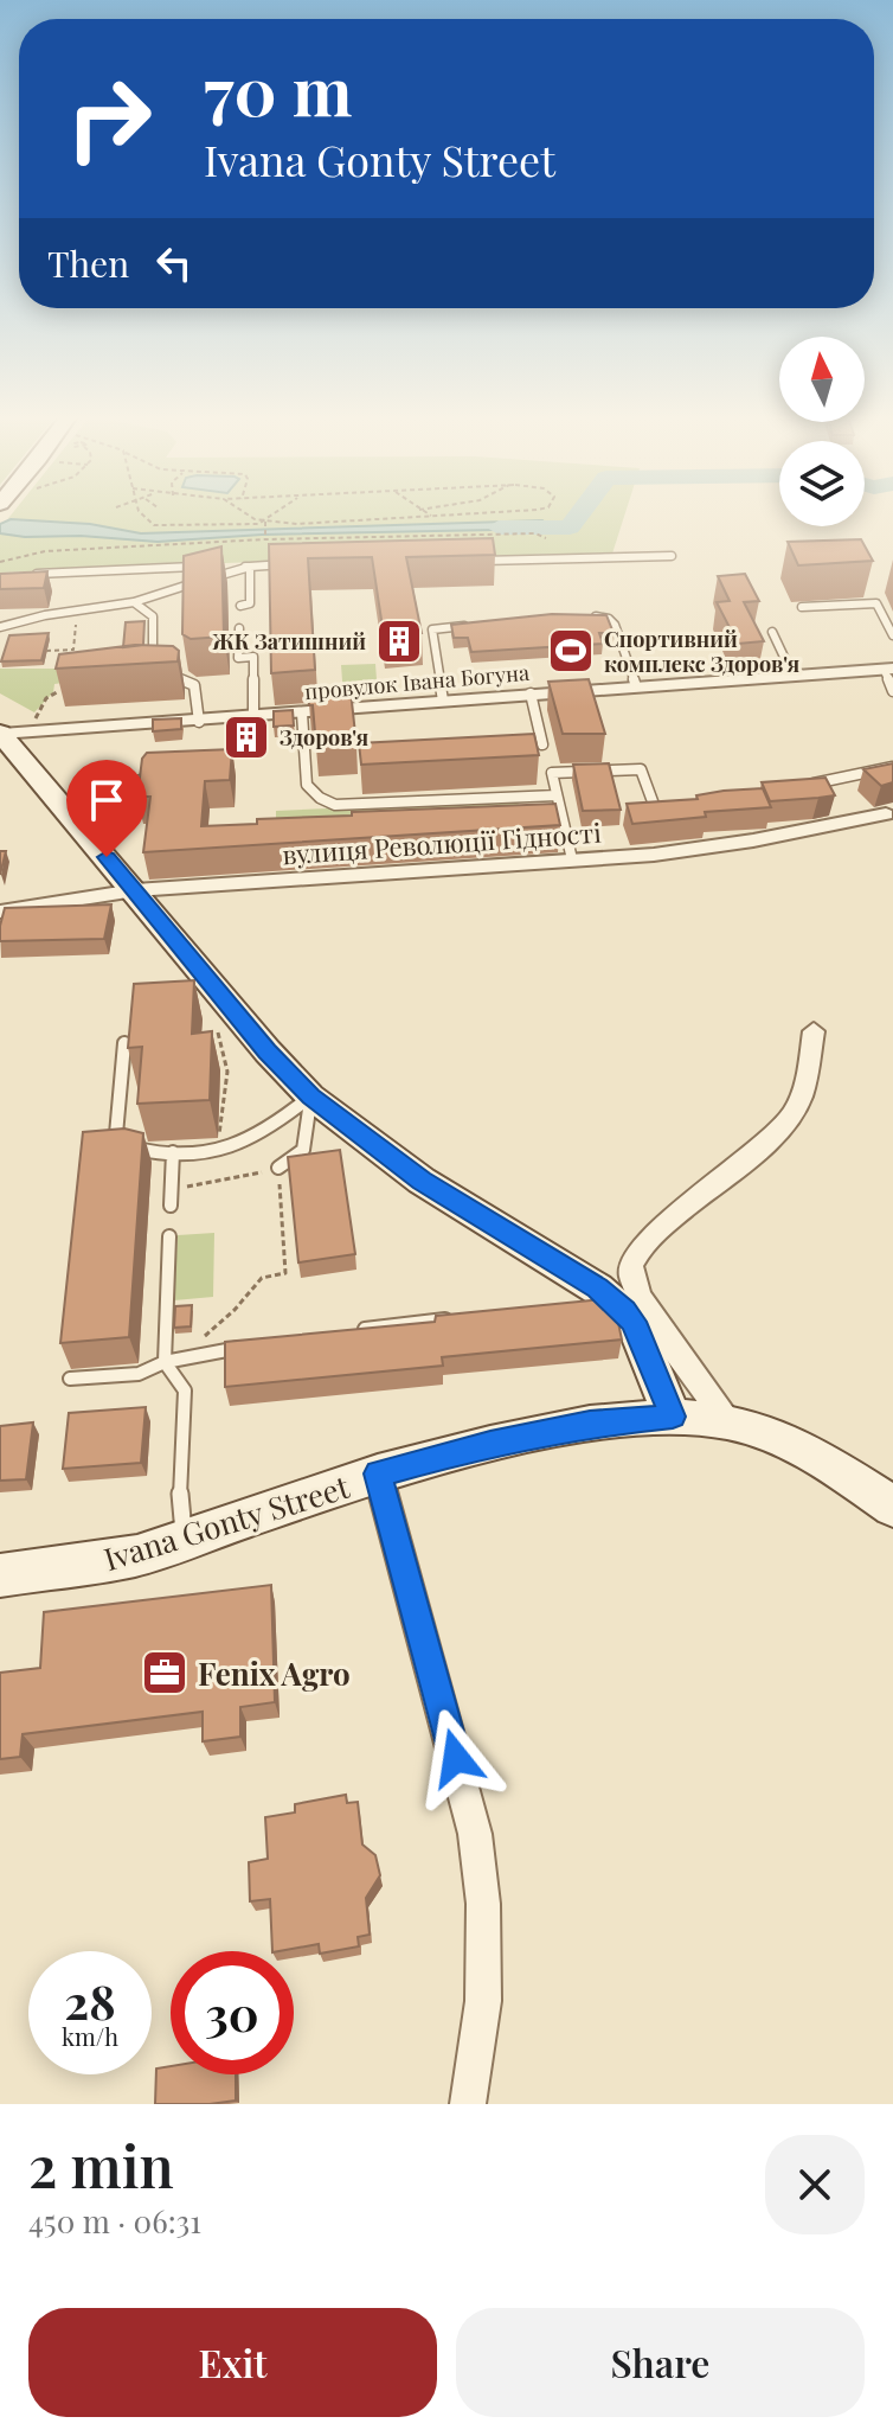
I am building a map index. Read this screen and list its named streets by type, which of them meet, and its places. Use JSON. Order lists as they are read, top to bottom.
{
  "streets": {
    "main road": ["Ivana Gonty Street"],
    "street": ["провулок Івана Богуна", "вулиця Революції Гідності"]
  },
  "places": {
    "building": ["ЖК Затишний", "Здоров'я"],
    "sports": ["Спортивний комплекс Здоров'я"],
    "office": ["Fenix Agro"]
  },
  "north": "top",
  "page": {
    "turn": ["70 m", "Ivana Gonty Street"],
    "then": "Then",
    "speed": "28 km/h",
    "limit": "30",
    "heading": ["2 min", "450 m · 06:31"],
    "buttons": ["Exit", "Share"]
  }
}
